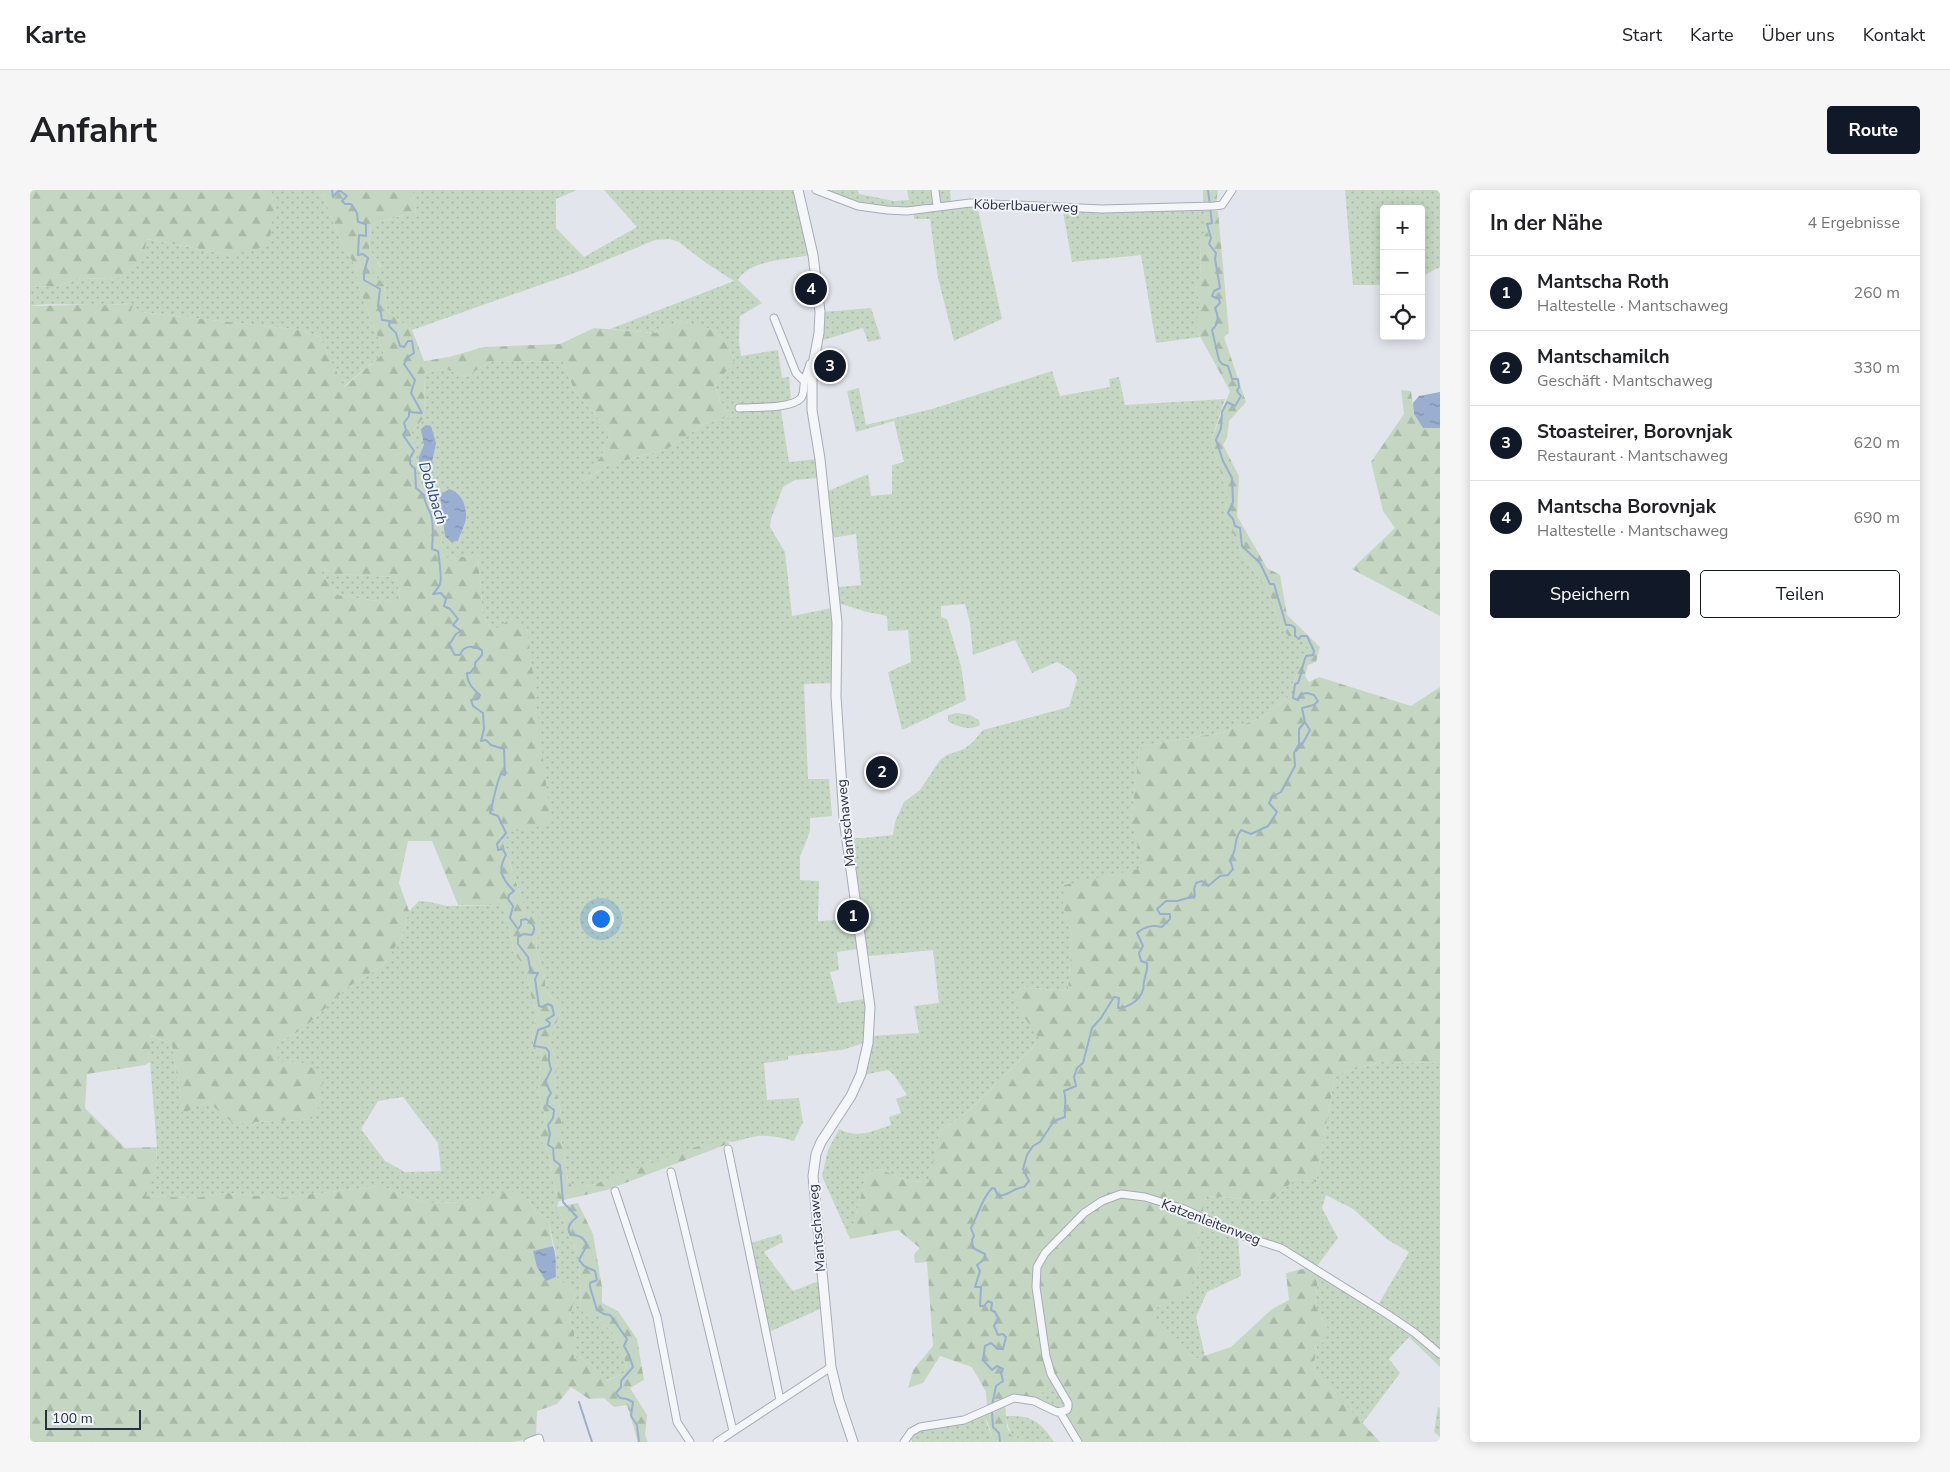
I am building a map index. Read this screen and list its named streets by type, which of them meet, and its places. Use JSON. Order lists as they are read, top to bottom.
{
  "streets": {
    "street": ["Köberlbauerweg", "Mantschaweg", "Katzenleitenweg"]
  },
  "water": ["Doblbach"],
  "scale_bar": "100 m",
  "page": {
    "header": "Karte",
    "nav": [
      "Start",
      "Karte",
      "Über uns",
      "Kontakt"
    ],
    "buttons": [
      "Route",
      ["Speichern", "Teilen"]
    ],
    "title": "Anfahrt",
    "heading": ["In der Nähe", "4 Ergebnisse"],
    "map_buttons": ["+", "−"],
    "list": [
      {
        "mark": "1",
        "name": "Mantscha Roth",
        "note": "Haltestelle · Mantschaweg",
        "value": "260 m"
      },
      {
        "mark": "2",
        "name": "Mantschamilch",
        "note": "Geschäft · Mantschaweg",
        "value": "330 m"
      },
      {
        "mark": "3",
        "name": "Stoasteirer, Borovnjak",
        "note": "Restaurant · Mantschaweg",
        "value": "620 m"
      },
      {
        "mark": "4",
        "name": "Mantscha Borovnjak",
        "note": "Haltestelle · Mantschaweg",
        "value": "690 m"
      }
    ],
    "pins": [
      "4",
      "3",
      "2",
      "1"
    ],
    "scale": "100 m"
  }
}
